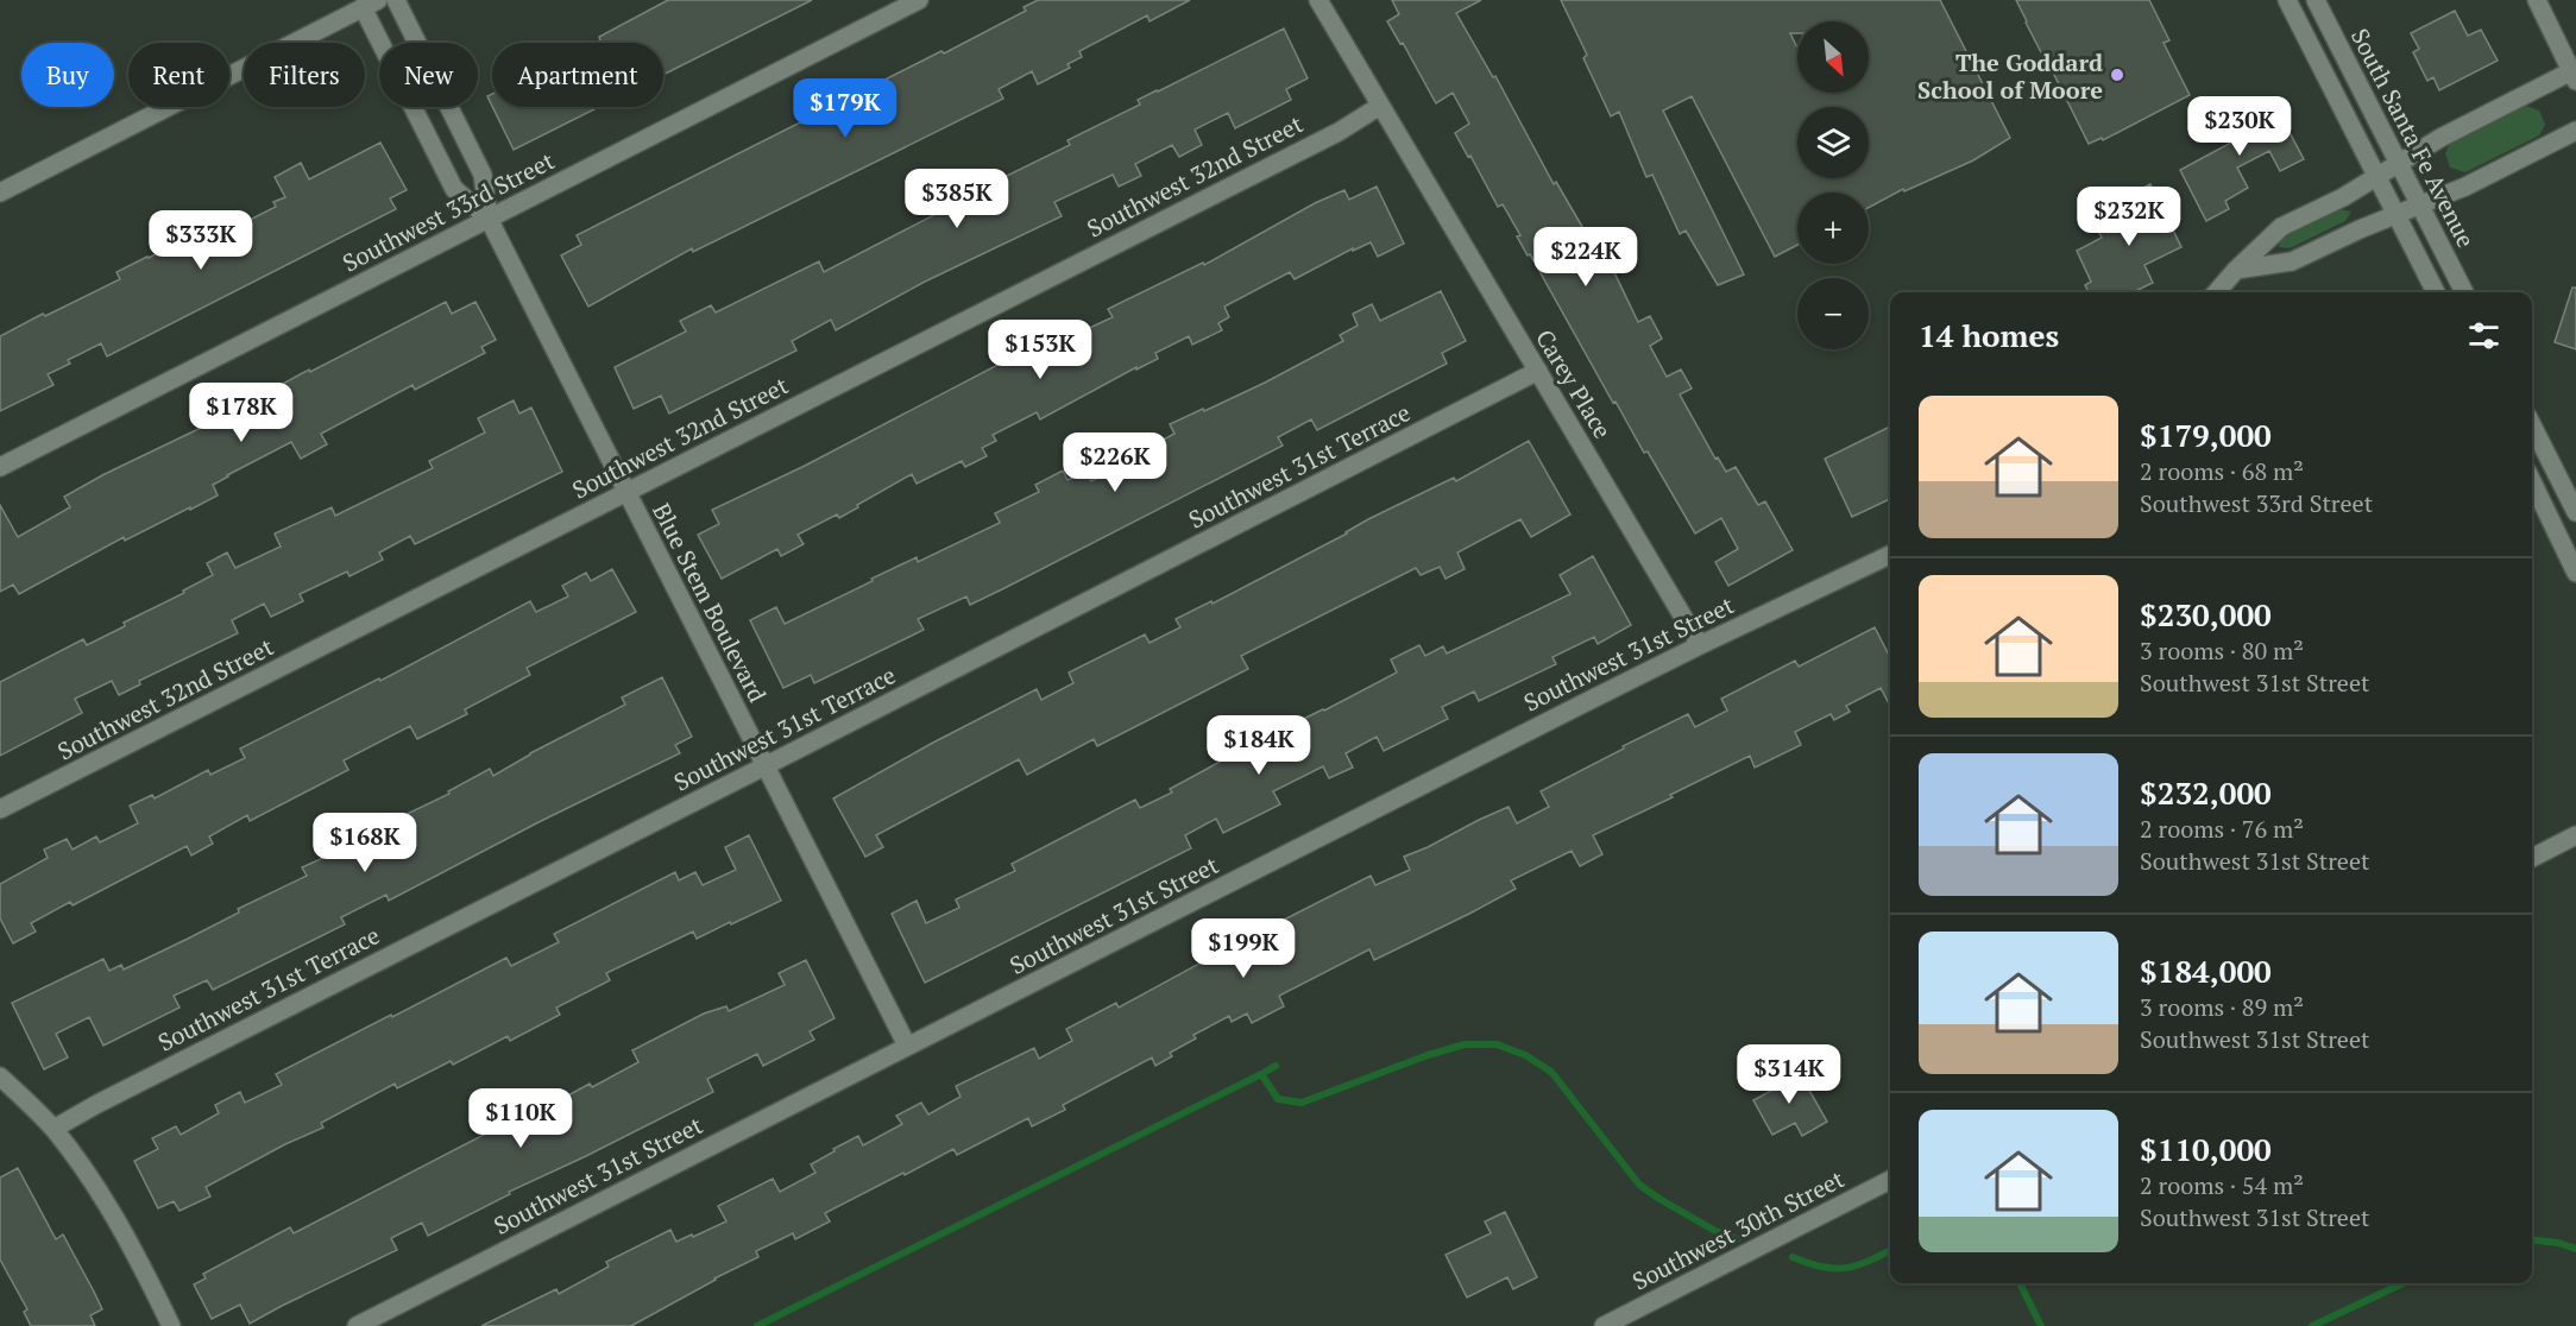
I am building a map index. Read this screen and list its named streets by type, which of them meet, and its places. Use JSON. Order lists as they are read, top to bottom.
{
  "streets": {
    "street": [
      "South Santa Fe Avenue",
      "Southwest 32nd Street",
      "Southwest 33rd Street",
      "Carey Place",
      "Southwest 31st Terrace",
      "Blue Stem Boulevard",
      "Southwest 31st Street",
      "Southwest 30th Street"
    ]
  },
  "crossings": [
    ["Southwest 32nd Street", "Carey Place"],
    ["Southwest 32nd Street", "Blue Stem Boulevard"],
    ["Southwest 33rd Street", "Blue Stem Boulevard"],
    ["Carey Place", "Southwest 31st Terrace"],
    ["Carey Place", "Southwest 31st Street"],
    ["Southwest 31st Terrace", "Blue Stem Boulevard"],
    ["Blue Stem Boulevard", "Southwest 31st Street"]
  ],
  "places": ["The Goddard School of Moore"],
  "north": "bottom right",
  "page": {
    "map_buttons": ["+", "−"],
    "chip": [
      "Buy",
      "Rent",
      "Filters",
      "New",
      "Apartment"
    ],
    "price": [
      "$179K",
      "$230K",
      "$385K",
      "$232K",
      "$333K",
      "$224K",
      "$153K",
      "$178K",
      "$226K",
      "$184K",
      "$168K",
      "$199K",
      "$314K",
      "$110K"
    ],
    "heading": "14 homes",
    "list": [
      {
        "name": "$179,000",
        "note": "2 rooms · 68 m² · Southwest 33rd Street"
      },
      {
        "name": "$230,000",
        "note": "3 rooms · 80 m² · Southwest 31st Street"
      },
      {
        "name": "$232,000",
        "note": "2 rooms · 76 m² · Southwest 31st Street"
      },
      {
        "name": "$184,000",
        "note": "3 rooms · 89 m² · Southwest 31st Street"
      },
      {
        "name": "$110,000",
        "note": "2 rooms · 54 m² · Southwest 31st Street"
      }
    ]
  }
}
